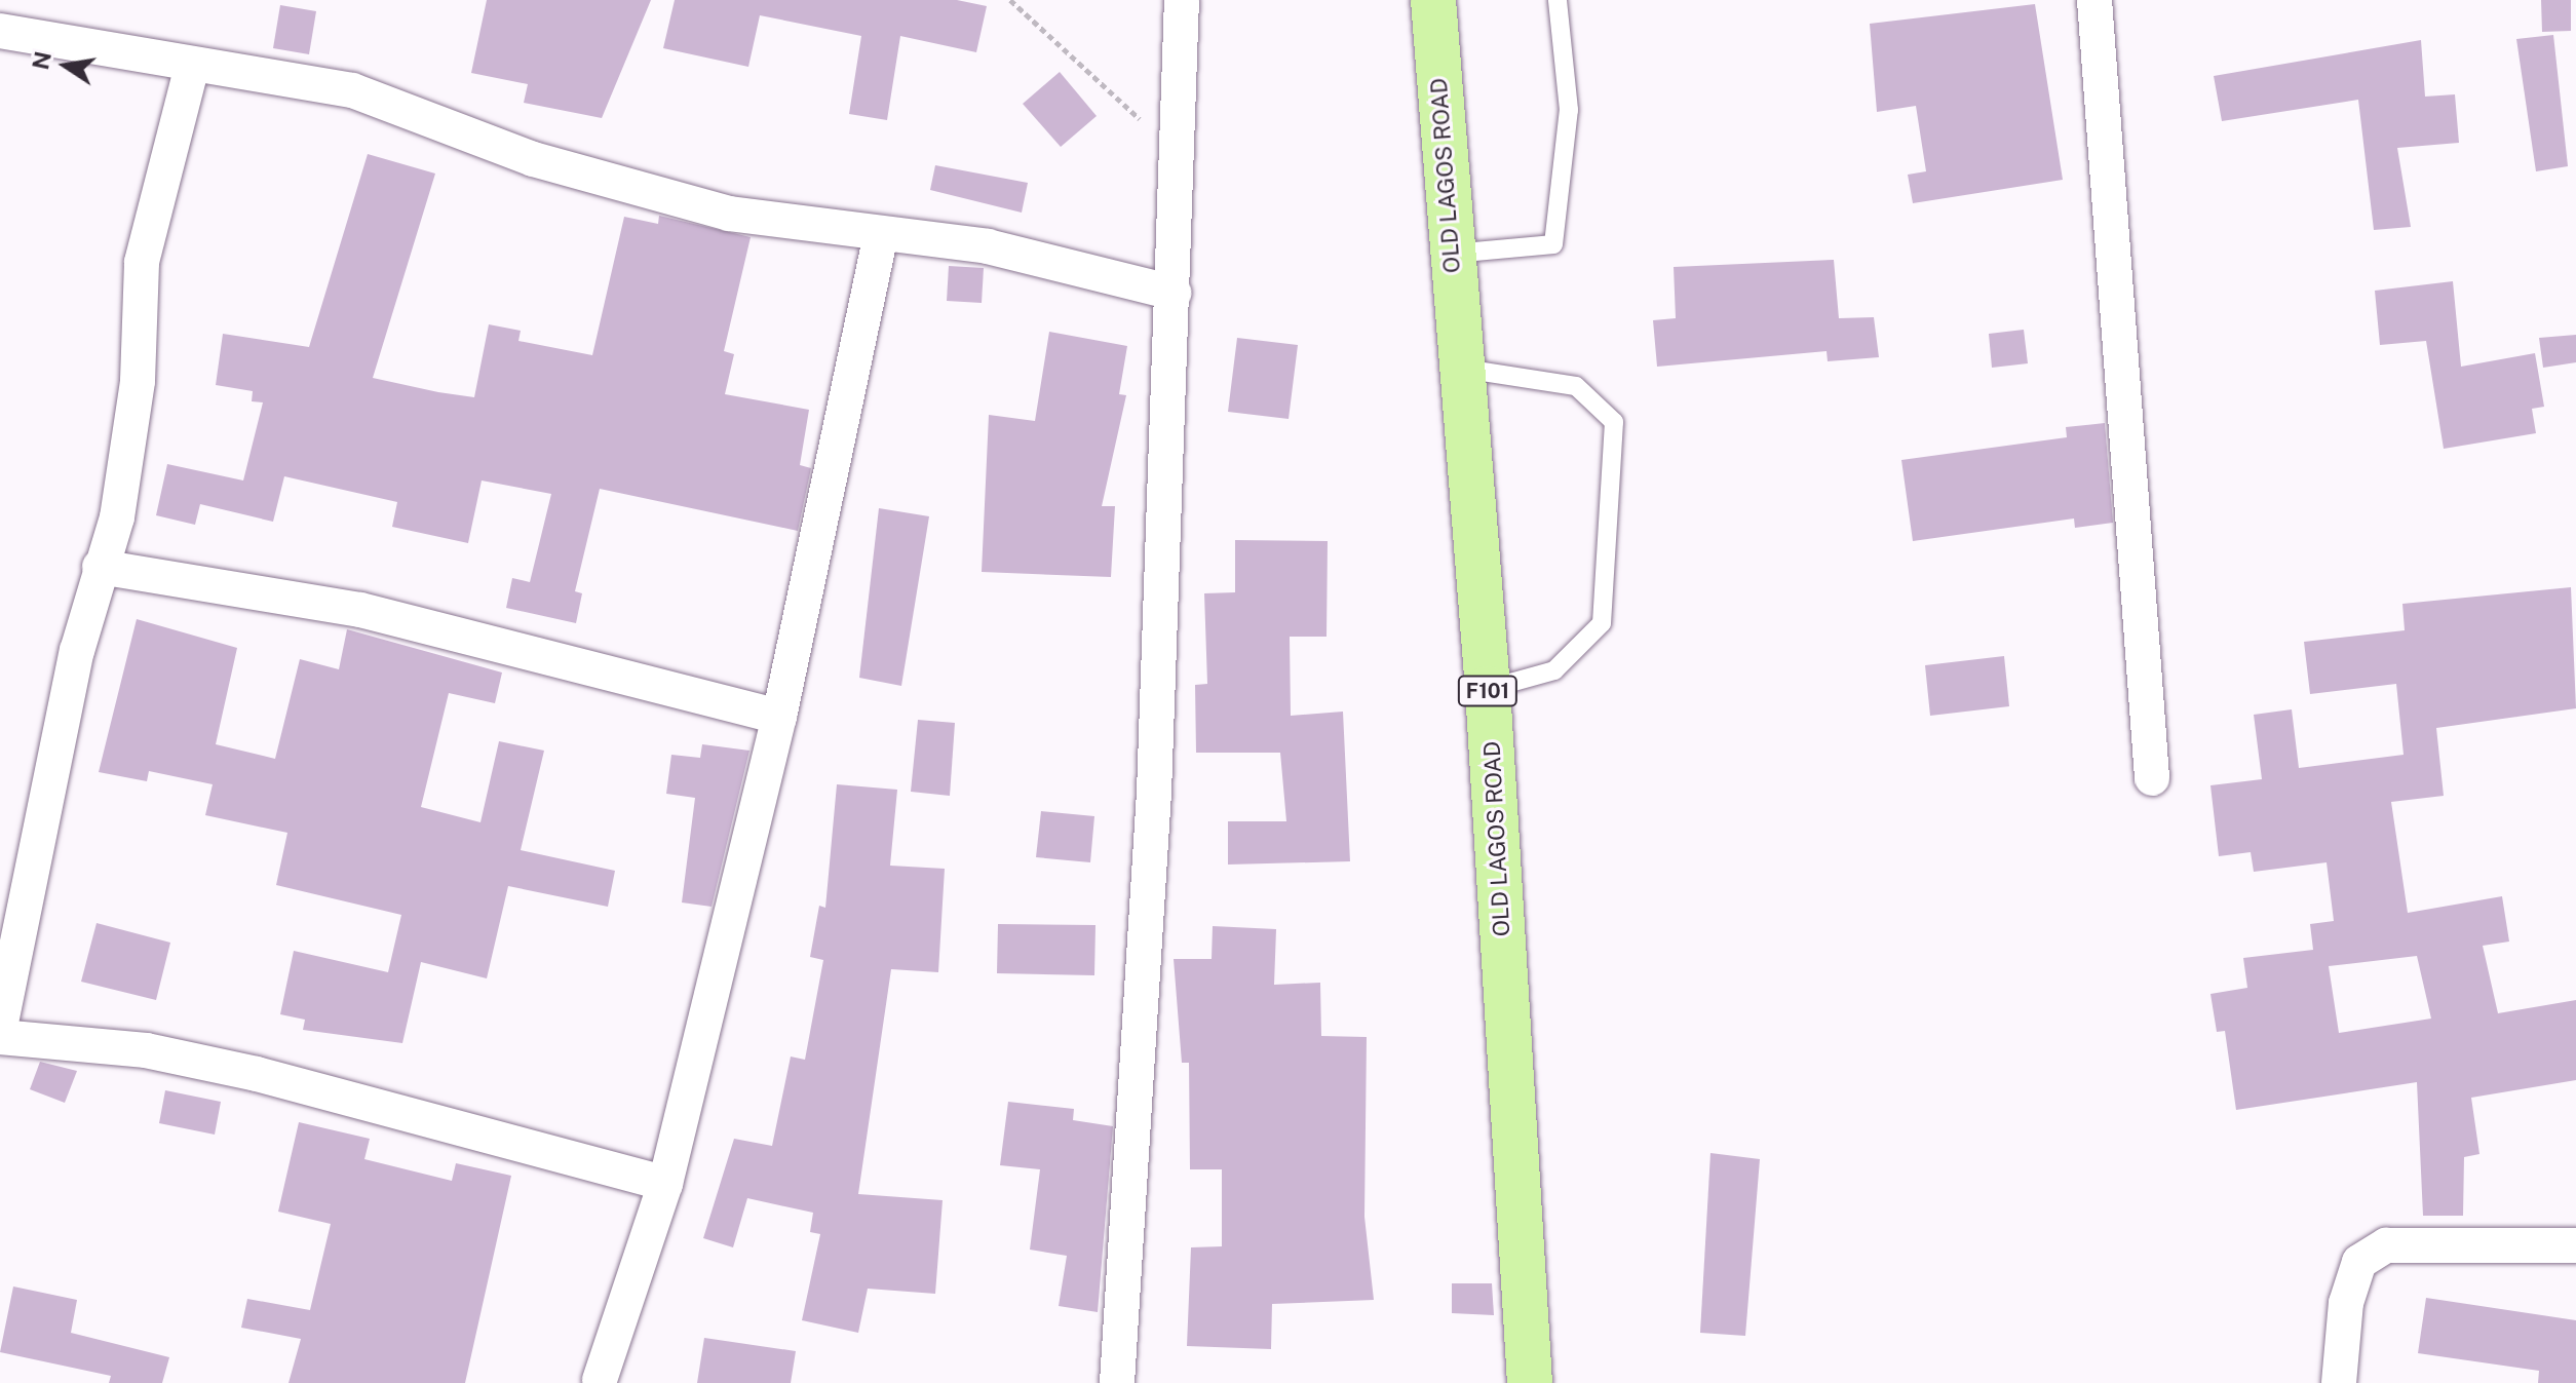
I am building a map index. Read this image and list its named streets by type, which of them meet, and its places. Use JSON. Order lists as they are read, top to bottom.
{
  "streets": {
    "main road": ["OLD LAGOS ROAD", "F101"]
  },
  "north": "left"
}
